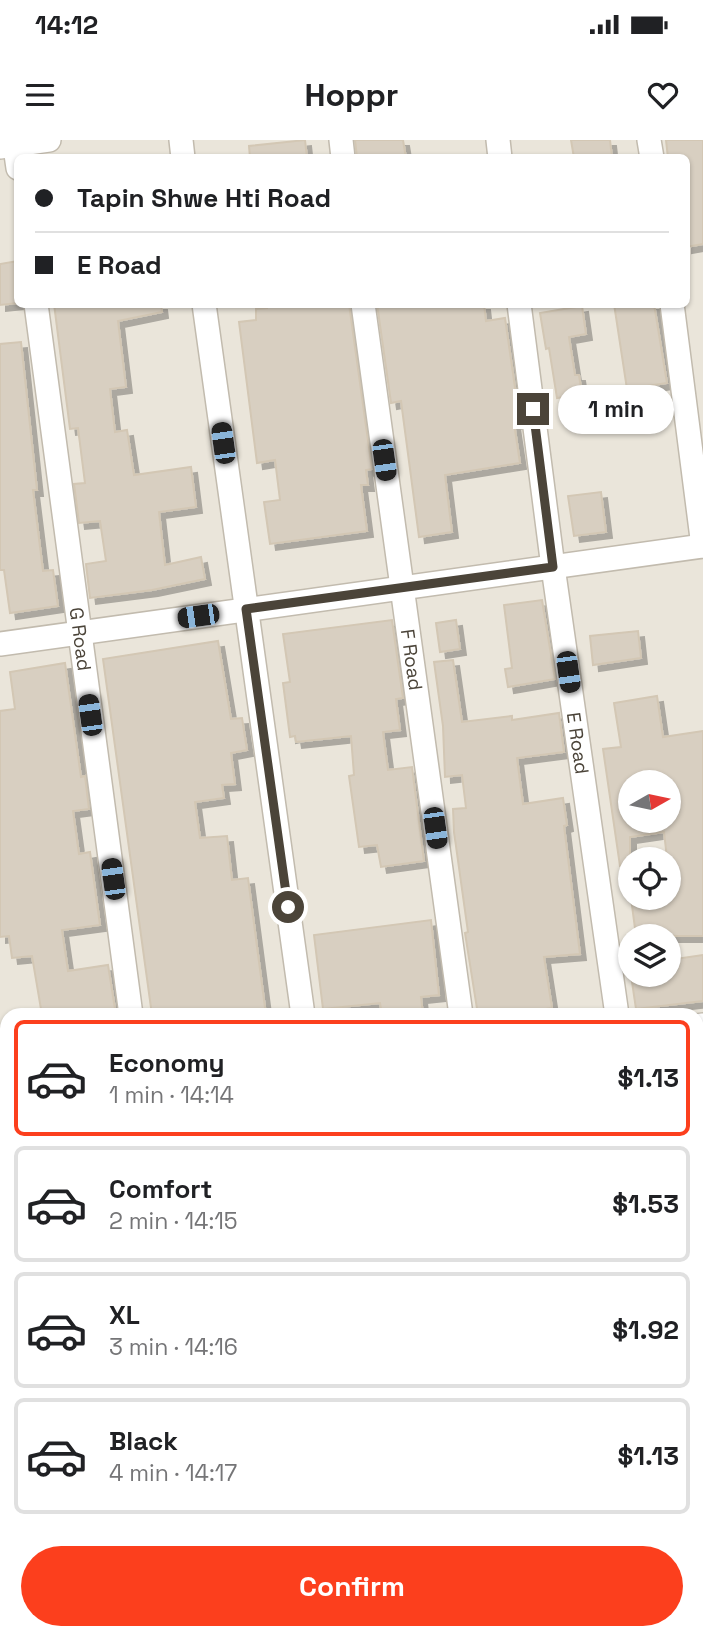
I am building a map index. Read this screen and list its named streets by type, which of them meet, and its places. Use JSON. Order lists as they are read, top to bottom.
{
  "streets": {
    "street": ["G Road", "F Road", "E Road"]
  },
  "north": "right",
  "page": {
    "status": "14:12",
    "header": "Hoppr",
    "banner": ["Tapin Shwe Hti Road", "E Road"],
    "bubble": "1 min",
    "list": [
      {
        "name": "Economy",
        "note": "1 min · 14:14",
        "value": "$1.13"
      },
      {
        "name": "Comfort",
        "note": "2 min · 14:15",
        "value": "$1.53"
      },
      {
        "name": "XL",
        "note": "3 min · 14:16",
        "value": "$1.92"
      },
      {
        "name": "Black",
        "note": "4 min · 14:17",
        "value": "$1.13"
      }
    ],
    "buttons": "Confirm"
  }
}
